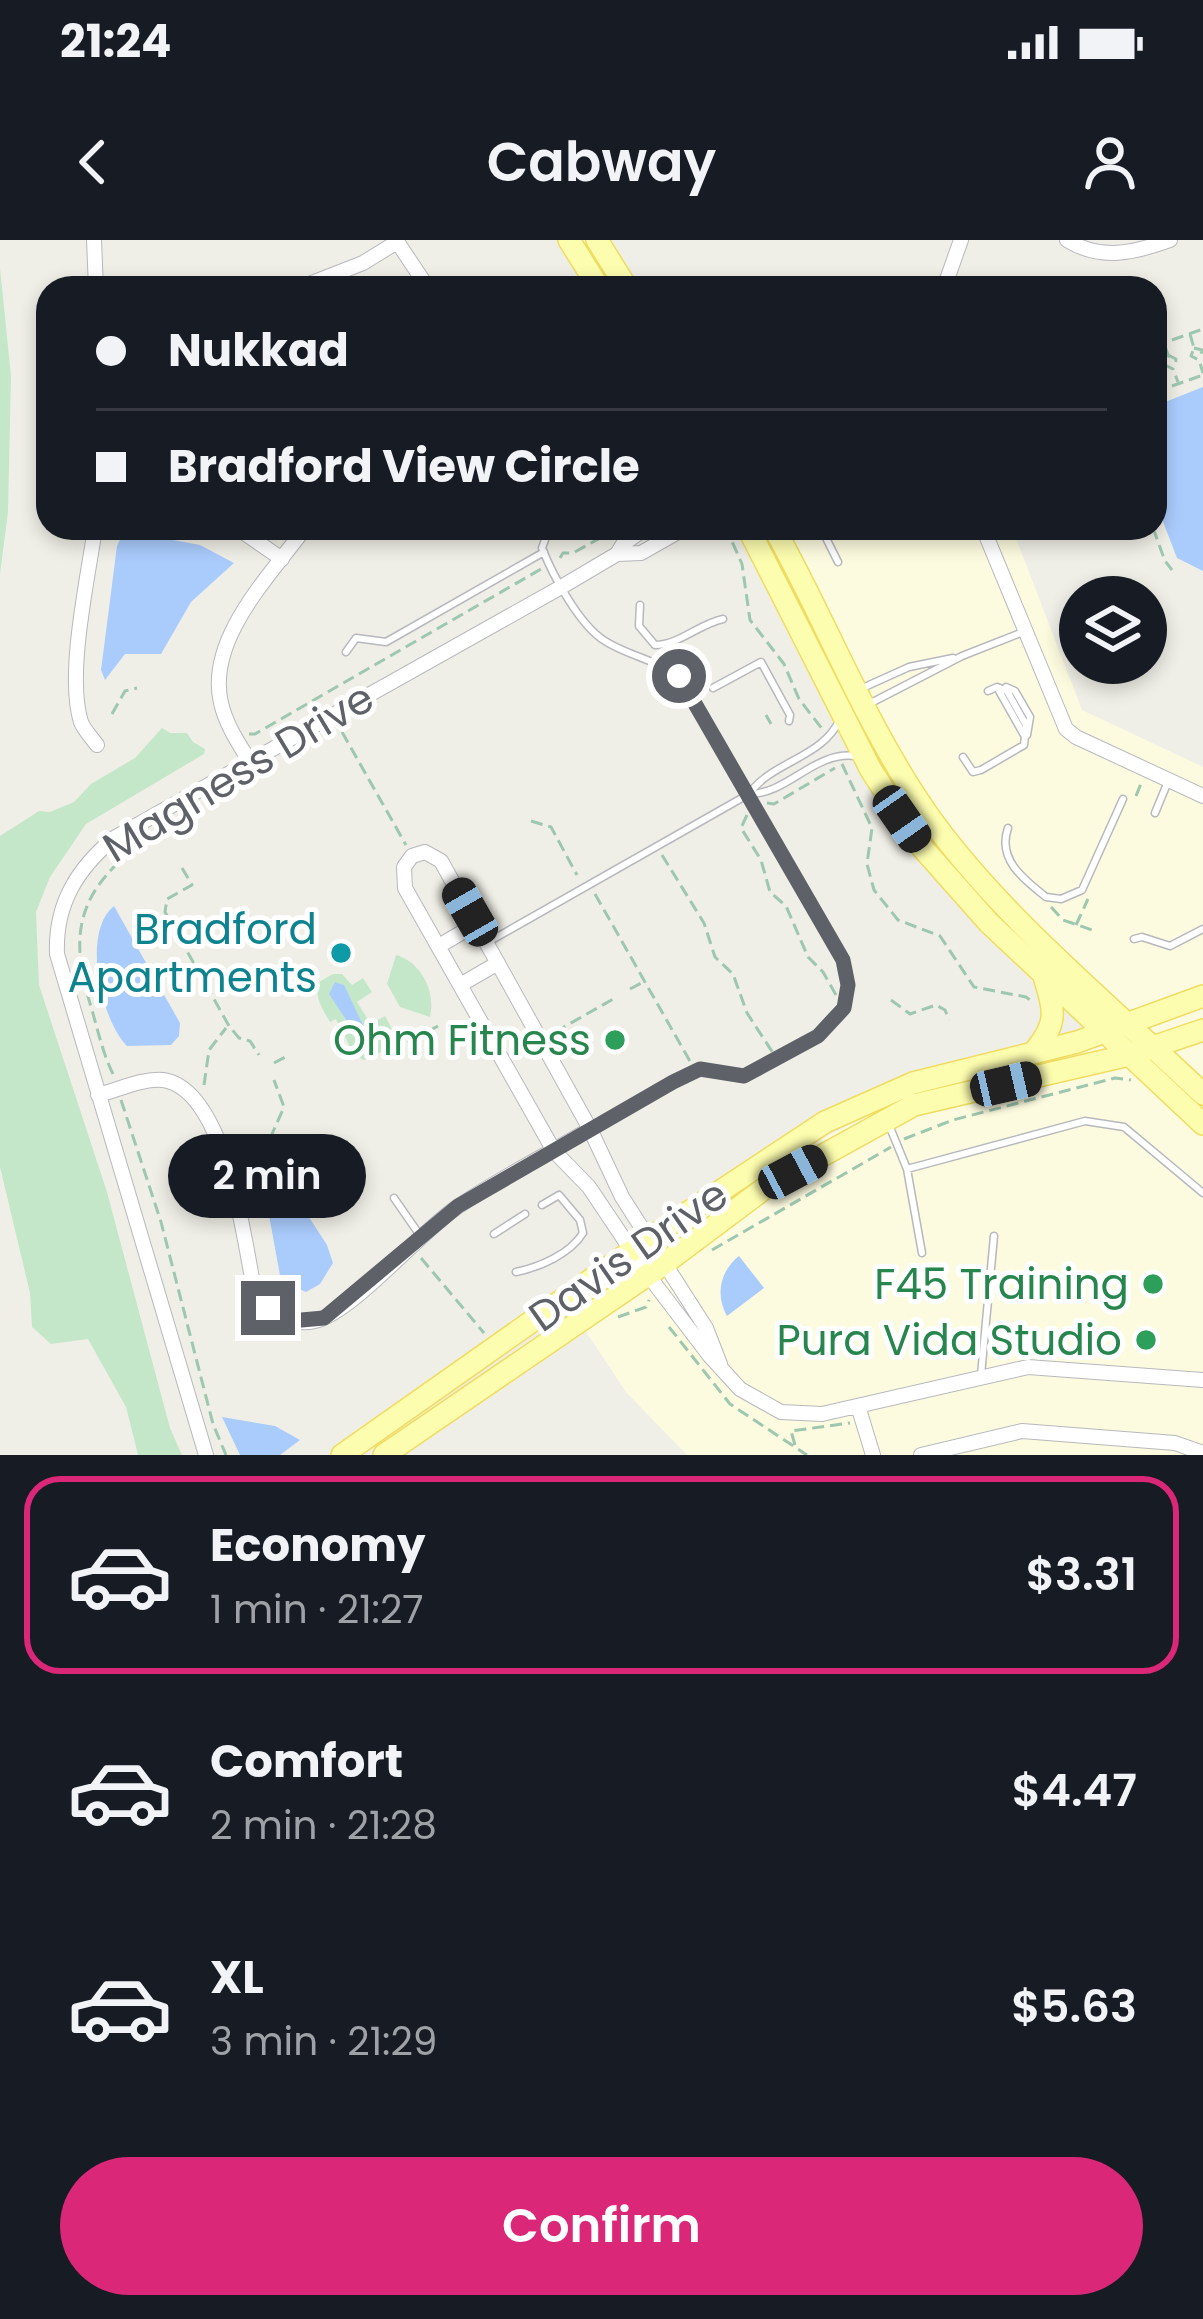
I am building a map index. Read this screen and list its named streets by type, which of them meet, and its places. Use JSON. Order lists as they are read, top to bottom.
{
  "streets": {
    "main road": ["Davis Drive"],
    "street": ["Magness Drive"]
  },
  "places": [
    "Bradford Apartments",
    "Ohm Fitness",
    "F45 Training",
    "Pura Vida Studio"
  ],
  "page": {
    "status": "21:24",
    "header": "Cabway",
    "banner": ["Nukkad", "Bradford View Circle"],
    "bubble": "2 min",
    "list": [
      {
        "name": "Economy",
        "note": "1 min · 21:27",
        "value": "$3.31"
      },
      {
        "name": "Comfort",
        "note": "2 min · 21:28",
        "value": "$4.47"
      },
      {
        "name": "XL",
        "note": "3 min · 21:29",
        "value": "$5.63"
      }
    ],
    "buttons": "Confirm"
  }
}
